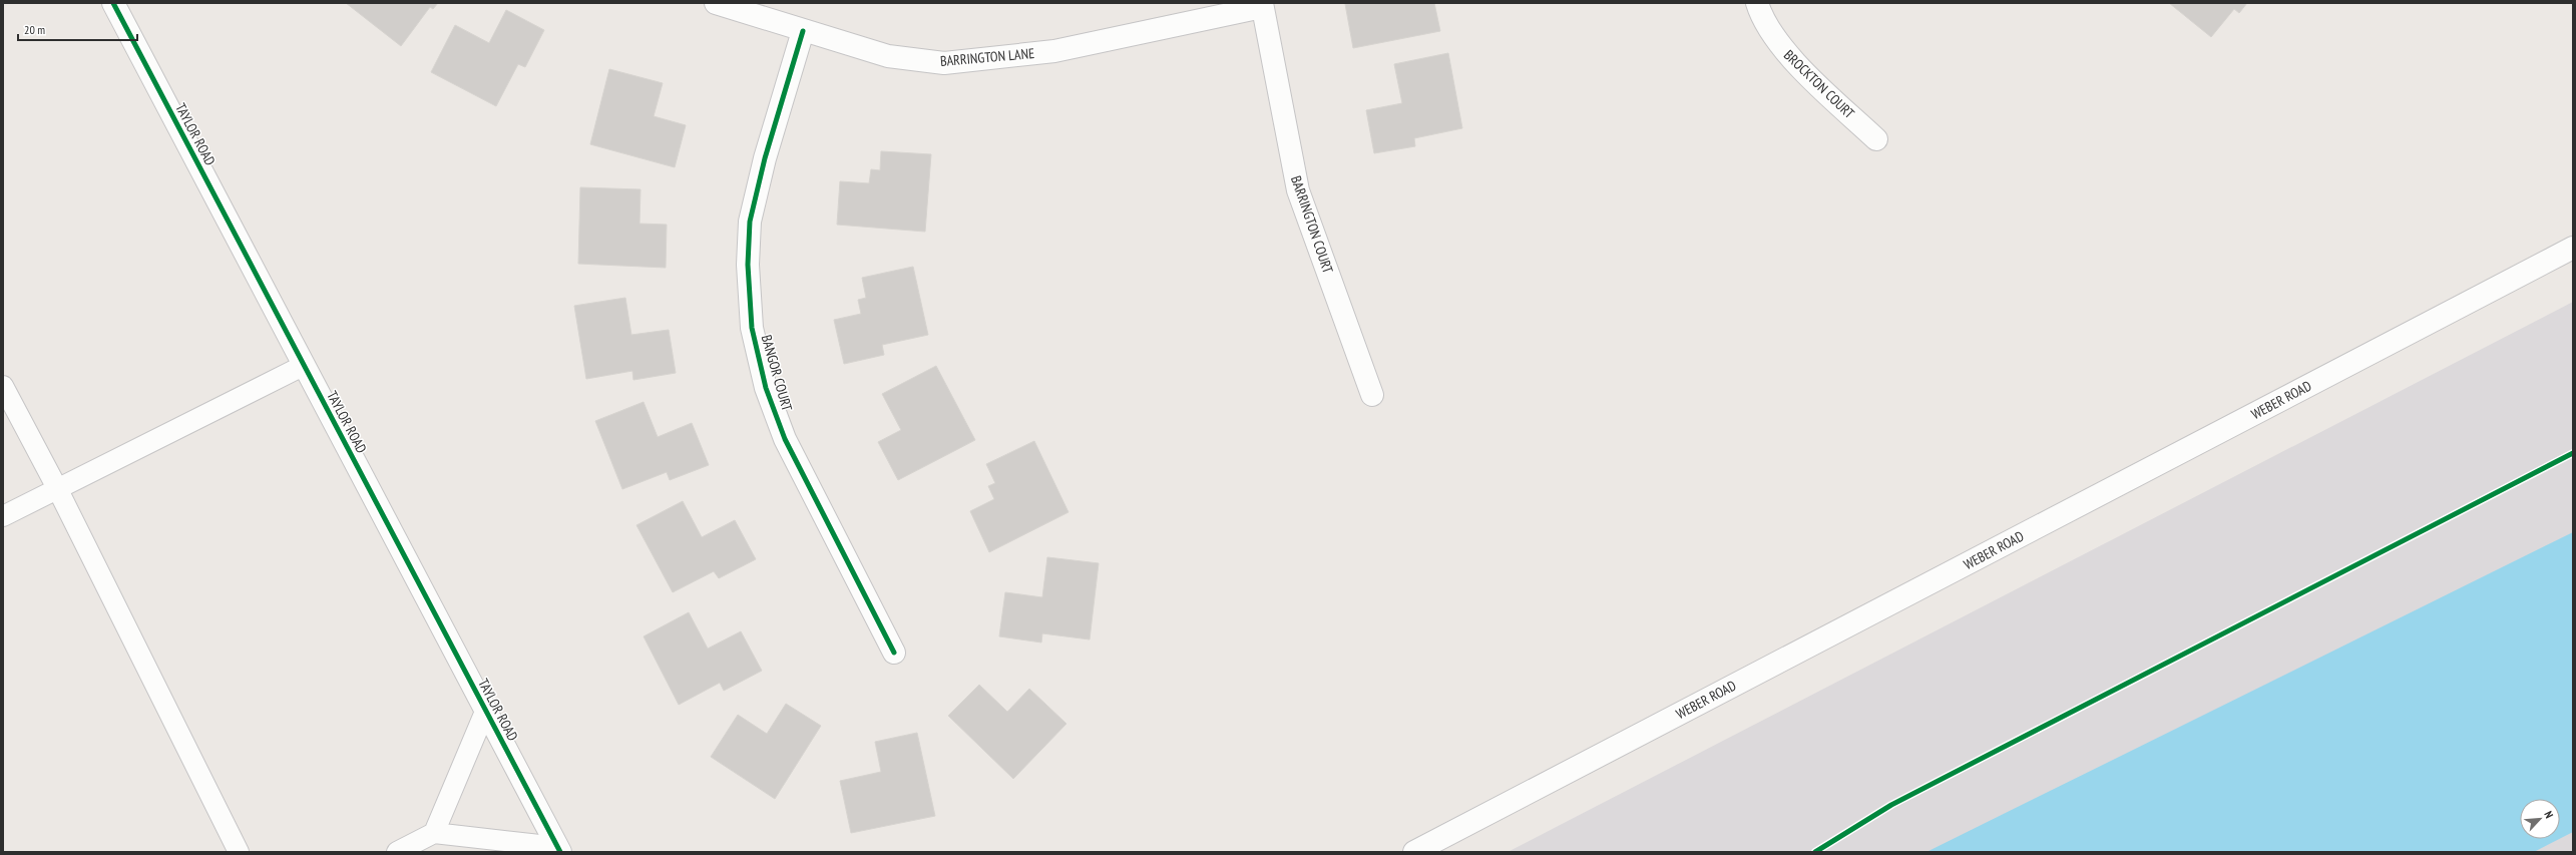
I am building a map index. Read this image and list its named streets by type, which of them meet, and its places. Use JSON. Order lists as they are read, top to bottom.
{
  "streets": {
    "street": [
      "BARRINGTON LANE",
      "BROCKTON COURT",
      "TAYLOR ROAD",
      "BARRINGTON COURT",
      "BANGOR COURT",
      "WEBER ROAD"
    ]
  },
  "crossings": [
    ["BARRINGTON LANE", "BARRINGTON COURT"],
    ["BARRINGTON LANE", "BANGOR COURT"]
  ],
  "scale_bar": "20 m",
  "north": "top right"
}
